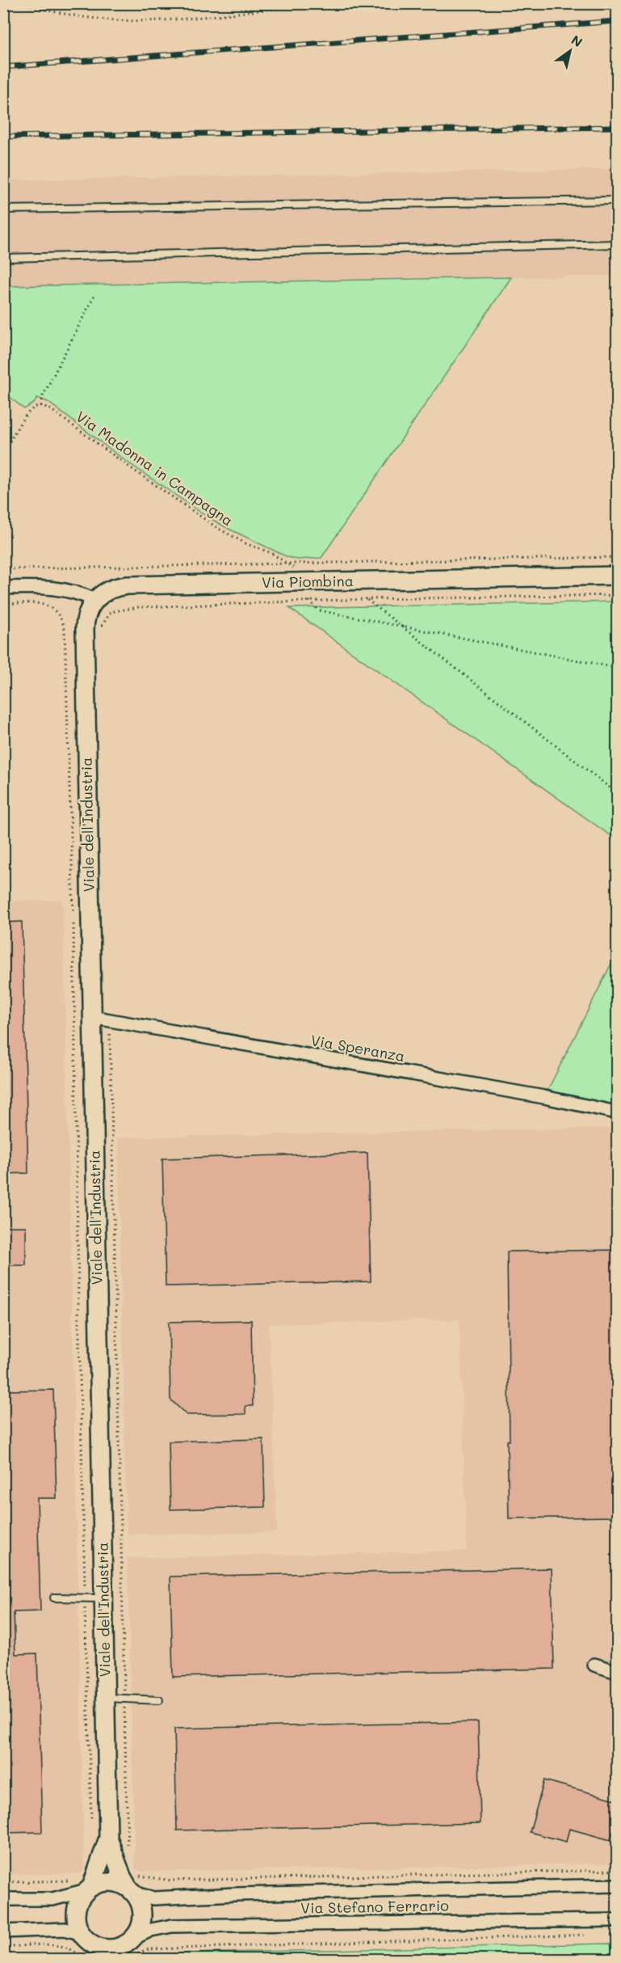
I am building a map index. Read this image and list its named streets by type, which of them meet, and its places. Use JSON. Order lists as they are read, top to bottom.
{
  "streets": {
    "street": [
      "Via Piombina",
      "Viale dell'Industria",
      "Via Speranza",
      "Via Stefano Ferrario"
    ],
    "path": ["Via Madonna in Campagna"]
  },
  "crossings": [
    ["Via Madonna in Campagna", "Via Piombina"],
    ["Via Piombina", "Viale dell'Industria"],
    ["Viale dell'Industria", "Via Speranza"]
  ],
  "north": "top right"
}
